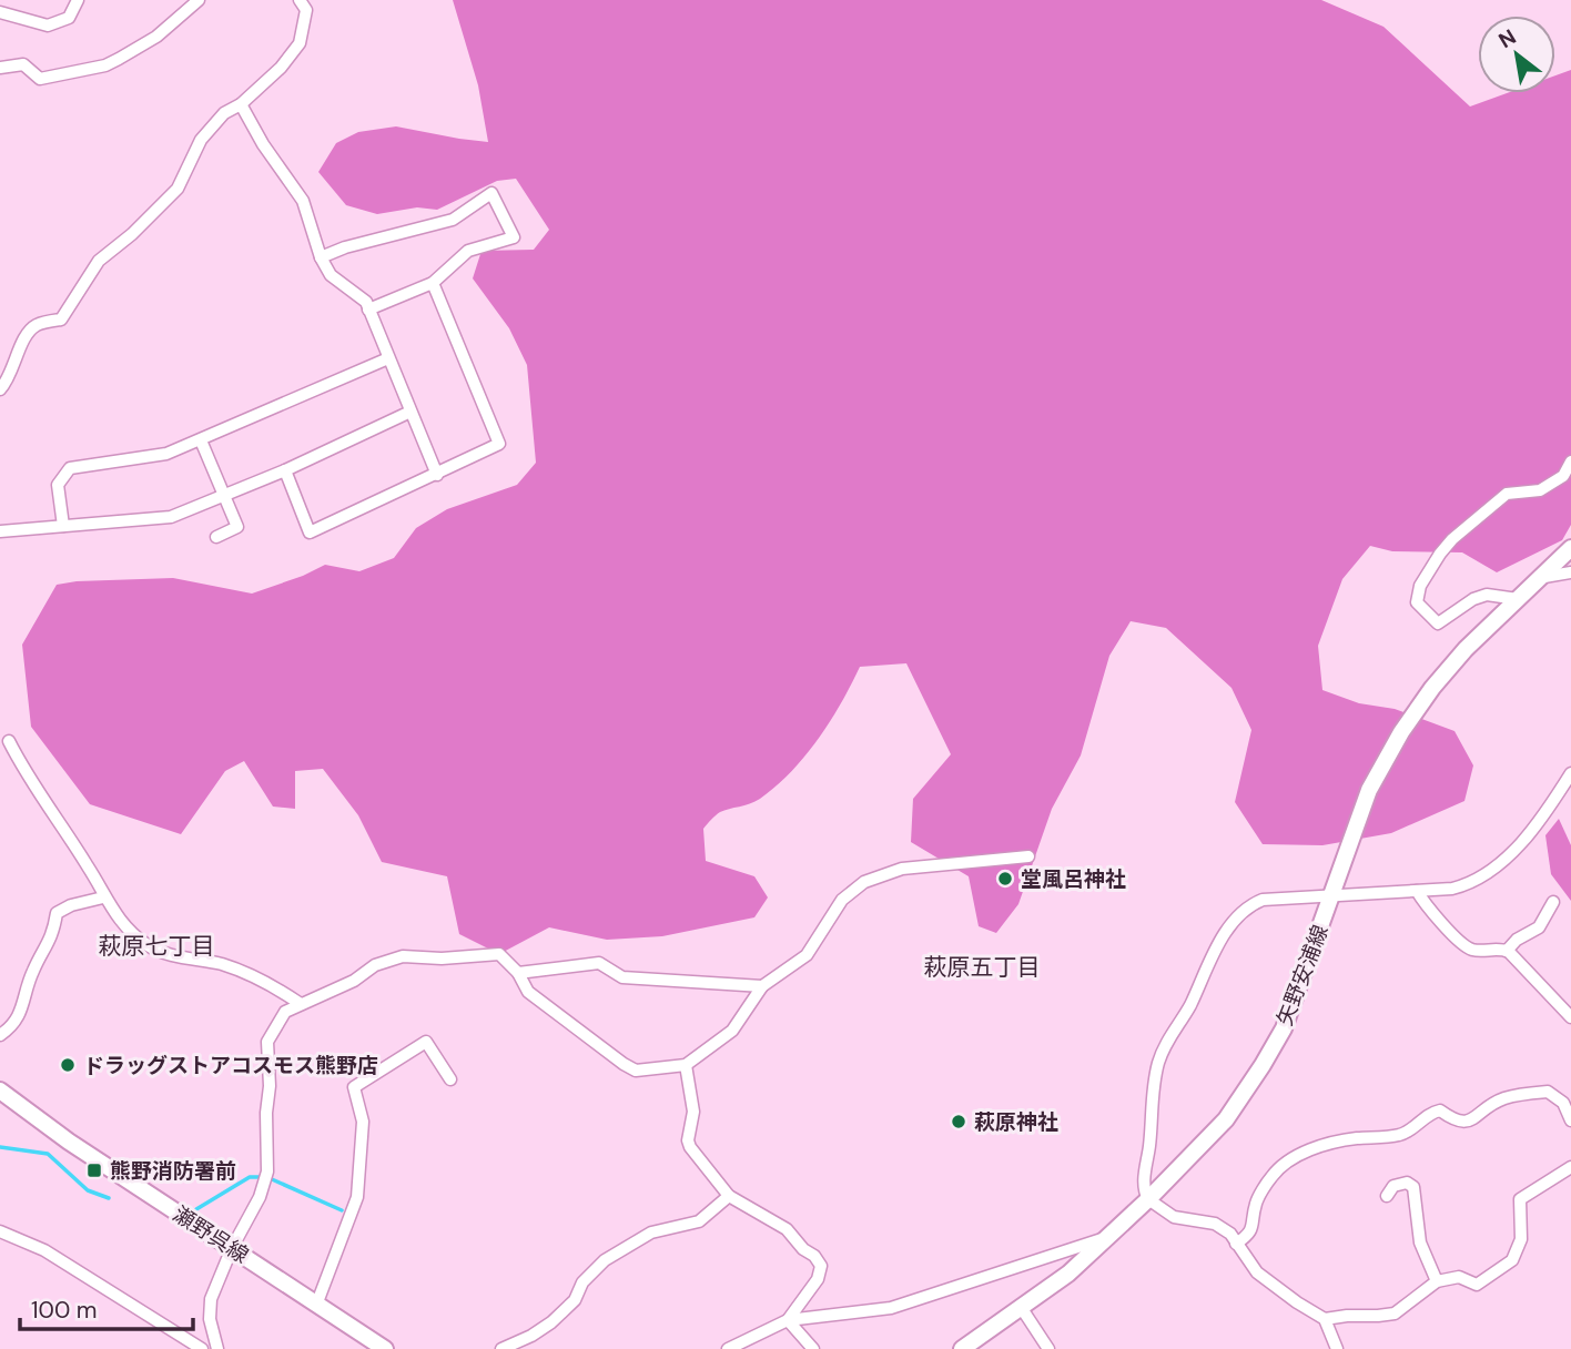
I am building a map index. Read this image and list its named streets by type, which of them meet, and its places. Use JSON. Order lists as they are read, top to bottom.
{
  "streets": {
    "main road": ["矢野安浦線", "瀬野呉線"]
  },
  "districts": ["萩原七丁目", "萩原五丁目"],
  "places": {
    "other": ["堂風呂神社", "ドラッグストアコスモス熊野店", "萩原神社"],
    "transit": ["熊野消防署前"]
  },
  "scale_bar": "100 m",
  "north": "top left"
}
